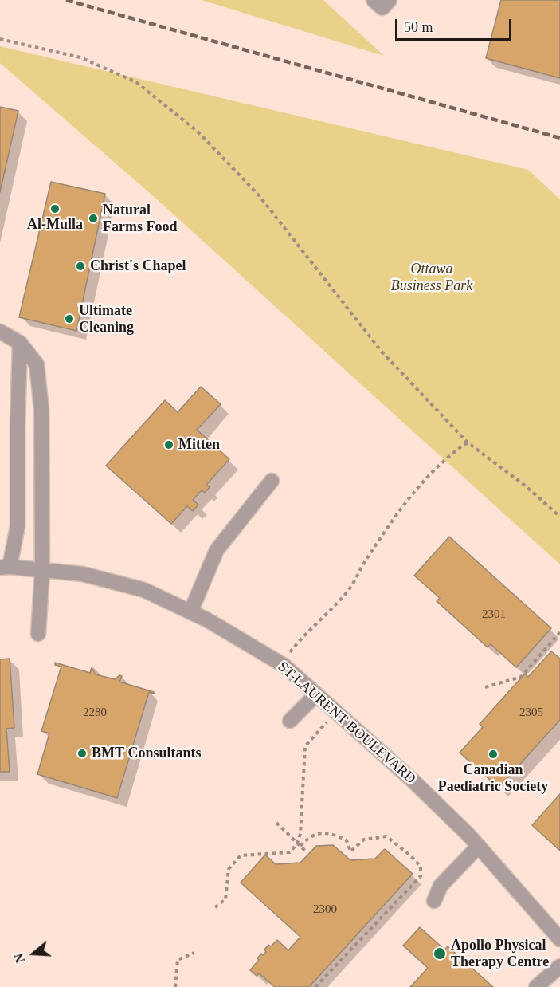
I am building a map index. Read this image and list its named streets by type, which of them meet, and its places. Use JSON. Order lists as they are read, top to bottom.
{
  "streets": {
    "street": ["ST-LAURENT BOULEVARD"]
  },
  "parks": ["Ottawa Business Park"],
  "places": [
    "Al-Mulla",
    "Natural Farms Food",
    "Christ's Chapel",
    "Ultimate Cleaning",
    "Mitten",
    "BMT Consultants",
    "Canadian Paediatric Society",
    "Apollo Physical Therapy Centre"
  ],
  "house_numbers": [
    "2301",
    "2280",
    "2305",
    "2300"
  ],
  "scale_bar": "50 m",
  "north": "left"
}
